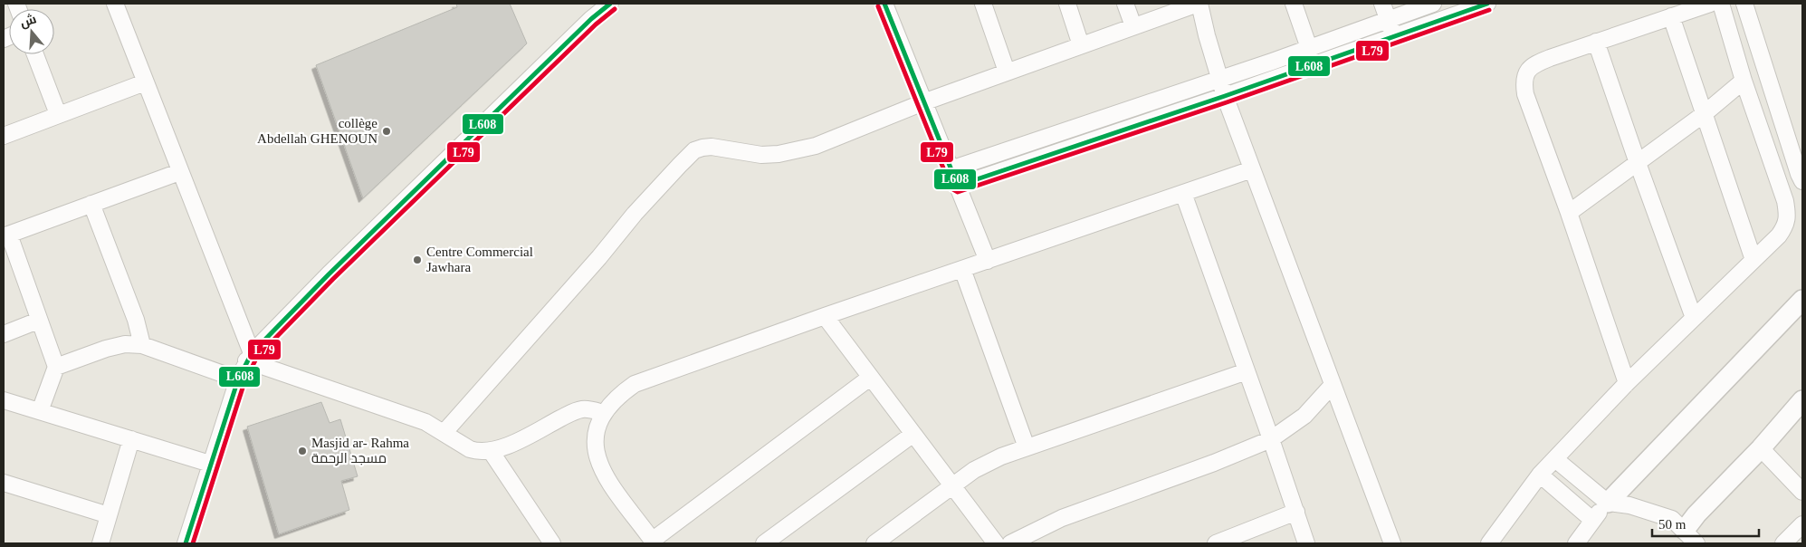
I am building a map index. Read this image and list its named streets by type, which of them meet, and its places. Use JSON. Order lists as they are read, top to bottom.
{
  "places": ["collège Abdellah GHENOUN", "Centre Commercial Jawhara", "Masjid ar- Rahma مسجد الرحمة"],
  "lines": ["transit line L608", "transit line L79"],
  "scale_bar": "50 m",
  "north": "top"
}
